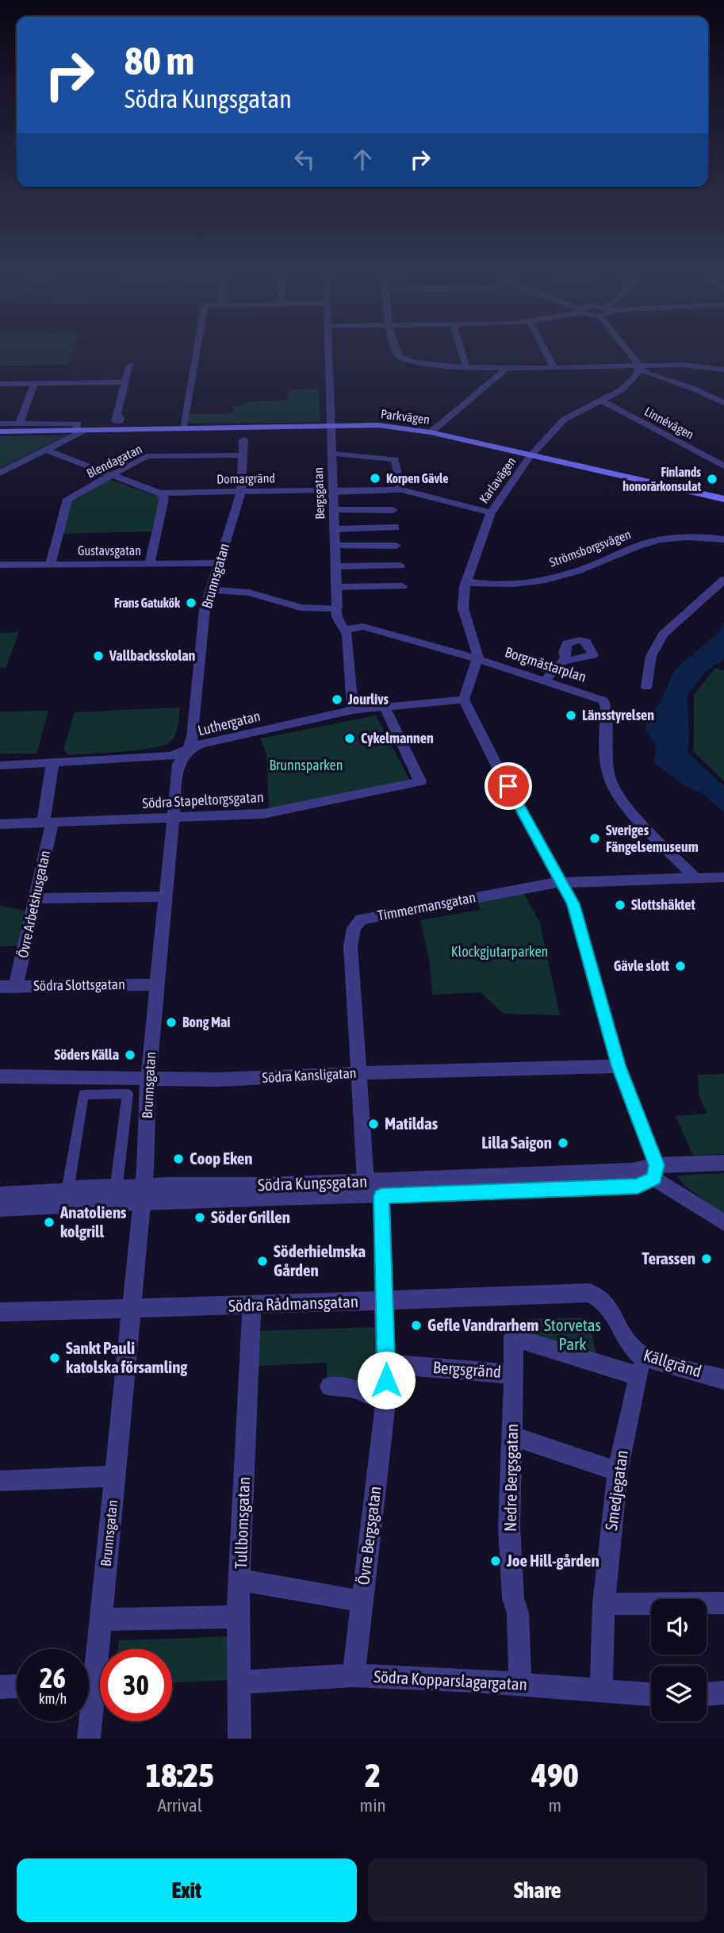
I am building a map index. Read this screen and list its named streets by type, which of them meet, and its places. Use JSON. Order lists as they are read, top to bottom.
{
  "streets": {
    "main road": ["Parkvägen"],
    "street": [
      "Linnévägen",
      "Blendagatan",
      "Domargränd",
      "Karlavägen",
      "Bergsgatan",
      "Strömsborgsvägen",
      "Gustavsgatan",
      "Brunnsgatan",
      "Borgmästarplan",
      "Luthergatan",
      "Södra Stapeltorgsgatan",
      "Övre Arbetshusgatan",
      "Timmermansgatan",
      "Södra Slottsgatan",
      "Södra Kansligatan",
      "Södra Kungsgatan",
      "Södra Rådmansgatan",
      "Källgränd",
      "Bergsgränd",
      "Nedre Bergsgatan",
      "Smedjegatan",
      "Tullbomsgatan",
      "Övre Bergsgatan",
      "Södra Kopparslagargatan"
    ]
  },
  "crossings": [
    ["Parkvägen", "Karlavägen"],
    ["Parkvägen", "Bergsgatan"],
    ["Linnévägen", "Karlavägen"],
    ["Blendagatan", "Gustavsgatan"],
    ["Blendagatan", "Brunnsgatan"],
    ["Domargränd", "Karlavägen"],
    ["Domargränd", "Bergsgatan"],
    ["Domargränd", "Brunnsgatan"],
    ["Karlavägen", "Strömsborgsvägen"],
    ["Karlavägen", "Borgmästarplan"],
    ["Bergsgatan", "Luthergatan"],
    ["Gustavsgatan", "Brunnsgatan"],
    ["Brunnsgatan", "Luthergatan"],
    ["Brunnsgatan", "Södra Stapeltorgsgatan"],
    ["Brunnsgatan", "Södra Slottsgatan"],
    ["Brunnsgatan", "Södra Kansligatan"],
    ["Brunnsgatan", "Södra Kungsgatan"],
    ["Brunnsgatan", "Södra Rådmansgatan"],
    ["Borgmästarplan", "Timmermansgatan"],
    ["Luthergatan", "Södra Stapeltorgsgatan"],
    ["Luthergatan", "Övre Arbetshusgatan"],
    ["Södra Stapeltorgsgatan", "Övre Arbetshusgatan"],
    ["Övre Arbetshusgatan", "Södra Slottsgatan"],
    ["Timmermansgatan", "Södra Kansligatan"],
    ["Timmermansgatan", "Södra Kungsgatan"],
    ["Södra Kungsgatan", "Övre Bergsgatan"],
    ["Södra Rådmansgatan", "Källgränd"],
    ["Södra Rådmansgatan", "Tullbomsgatan"],
    ["Södra Rådmansgatan", "Övre Bergsgatan"],
    ["Källgränd", "Nedre Bergsgatan"],
    ["Källgränd", "Smedjegatan"],
    ["Bergsgränd", "Nedre Bergsgatan"],
    ["Bergsgränd", "Övre Bergsgatan"],
    ["Nedre Bergsgatan", "Smedjegatan"],
    ["Nedre Bergsgatan", "Södra Kopparslagargatan"],
    ["Smedjegatan", "Södra Kopparslagargatan"],
    ["Tullbomsgatan", "Södra Kopparslagargatan"],
    ["Övre Bergsgatan", "Södra Kopparslagargatan"]
  ],
  "parks": ["Brunnsparken", "Klockgjutarparken", "Storvetas Park"],
  "places": [
    "Korpen Gävle",
    "Finlands honorärkonsulat",
    "Frans Gatukök",
    "Vallbacksskolan",
    "Jourlivs",
    "Länsstyrelsen",
    "Cykelmannen",
    "Sveriges Fängelsemuseum",
    "Slottshäktet",
    "Gävle slott",
    "Bong Mai",
    "Söders Källa",
    "Matildas",
    "Lilla Saigon",
    "Coop Eken",
    "Söder Grillen",
    "Anatoliens kolgrill",
    "Terassen",
    "Söderhielmska Gården",
    "Gefle Vandrarhem",
    "Sankt Pauli katolska församling",
    "Joe Hill-gården"
  ],
  "page": {
    "turn": ["80 m", "Södra Kungsgatan"],
    "speed": "26 km/h",
    "limit": "30",
    "eta": [
      "18:25",
      "Arrival",
      "2",
      "min",
      "490",
      "m"
    ],
    "buttons": ["Exit", "Share"]
  }
}
